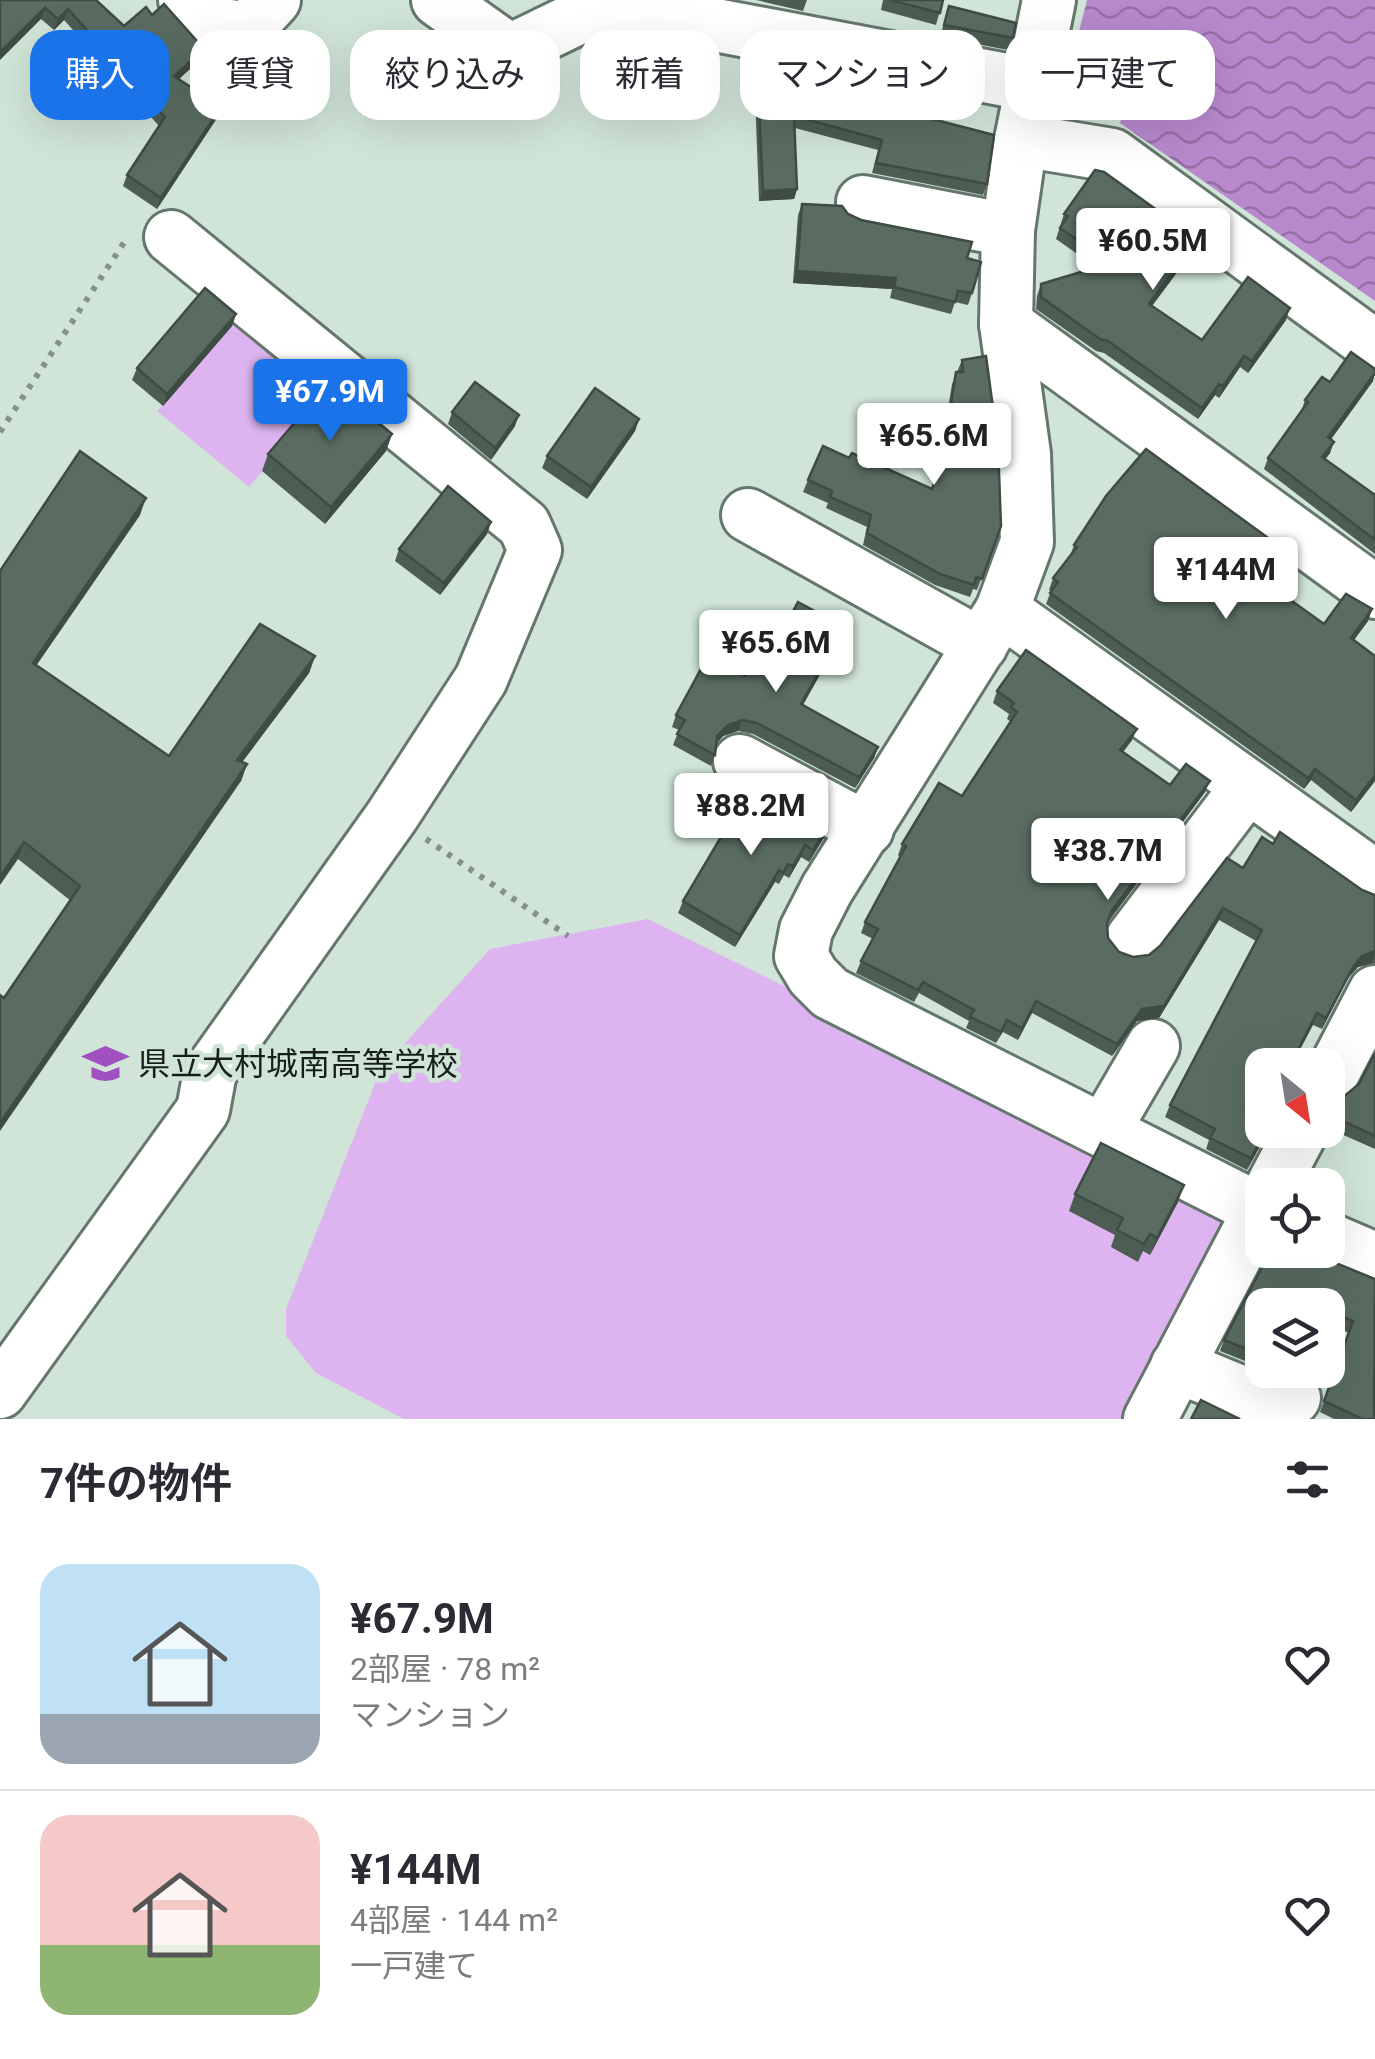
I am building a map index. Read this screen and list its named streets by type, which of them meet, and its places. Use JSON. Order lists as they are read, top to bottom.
{
  "places": {
    "school or university": ["県立大村城南高等学校"]
  },
  "north": "bottom right",
  "page": {
    "chip": [
      "購入",
      "賃貸",
      "絞り込み",
      "新着",
      "マンション",
      "一戸建て"
    ],
    "price": [
      "¥60.5M",
      "¥67.9M",
      "¥65.6M",
      "¥144M",
      "¥65.6M",
      "¥88.2M",
      "¥38.7M"
    ],
    "heading": "7件の物件",
    "list": [
      {
        "name": "¥67.9M",
        "note": "2部屋 · 78 m² · マンション"
      },
      {
        "name": "¥144M",
        "note": "4部屋 · 144 m² · 一戸建て"
      }
    ]
  }
}
